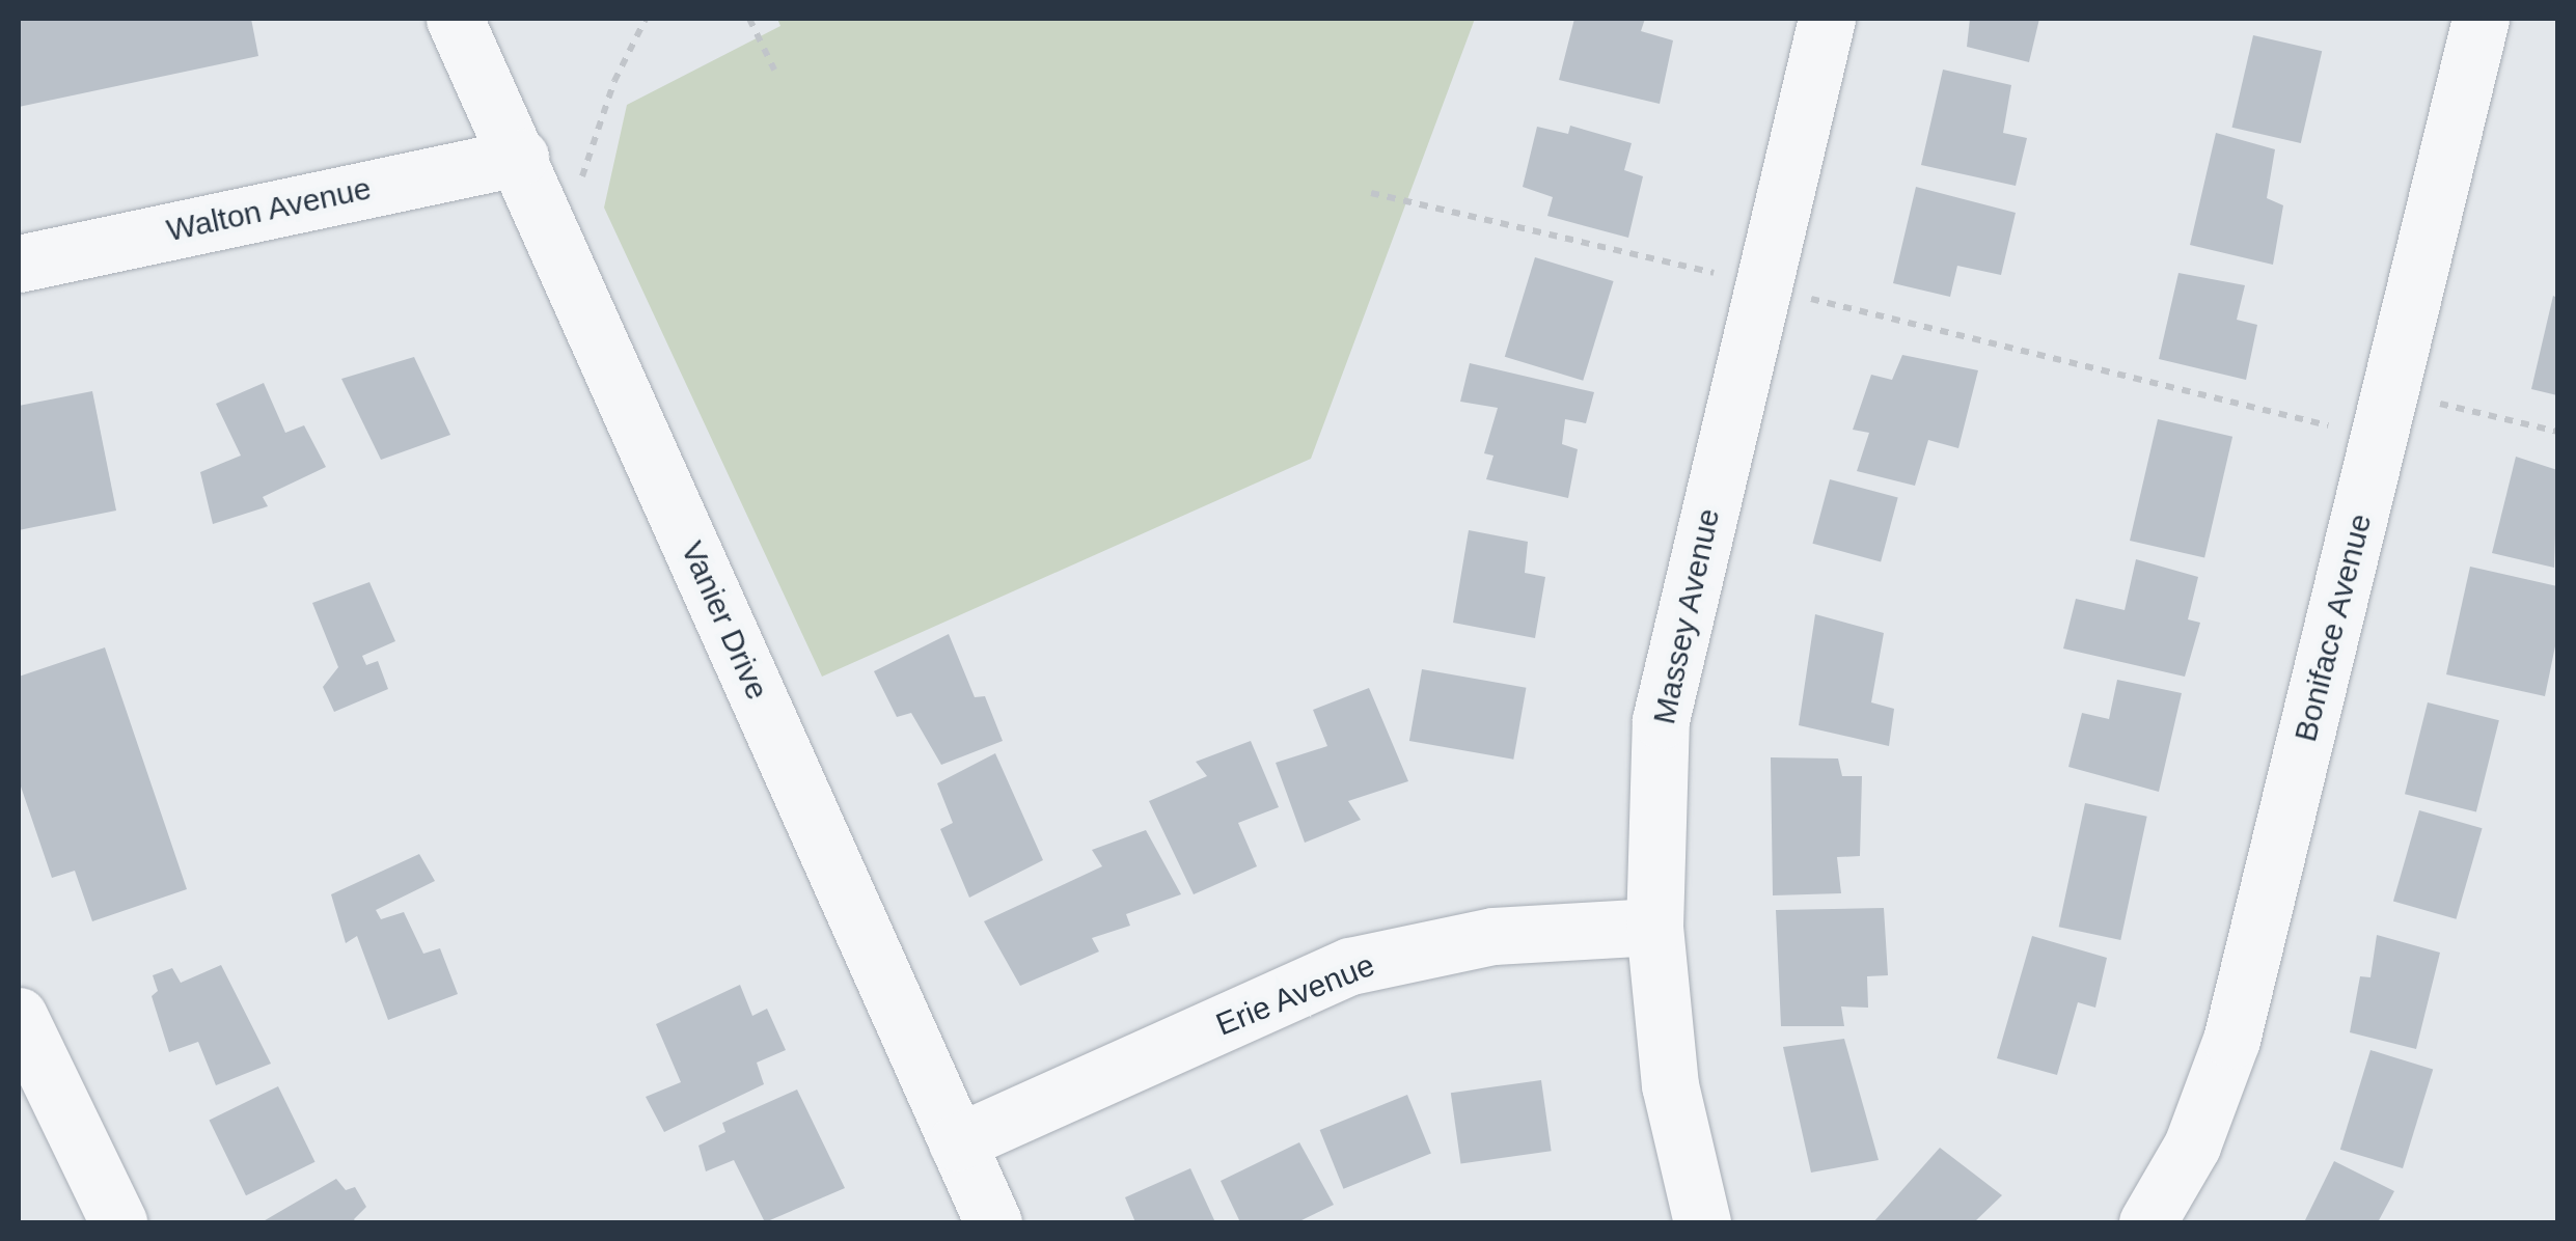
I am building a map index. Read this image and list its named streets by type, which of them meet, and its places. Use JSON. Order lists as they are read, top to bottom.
{
  "streets": {
    "street": [
      "Walton Avenue",
      "Massey Avenue",
      "Vanier Drive",
      "Boniface Avenue",
      "Erie Avenue"
    ]
  },
  "crossings": [
    ["Walton Avenue", "Vanier Drive"],
    ["Massey Avenue", "Erie Avenue"],
    ["Vanier Drive", "Erie Avenue"]
  ]
}
